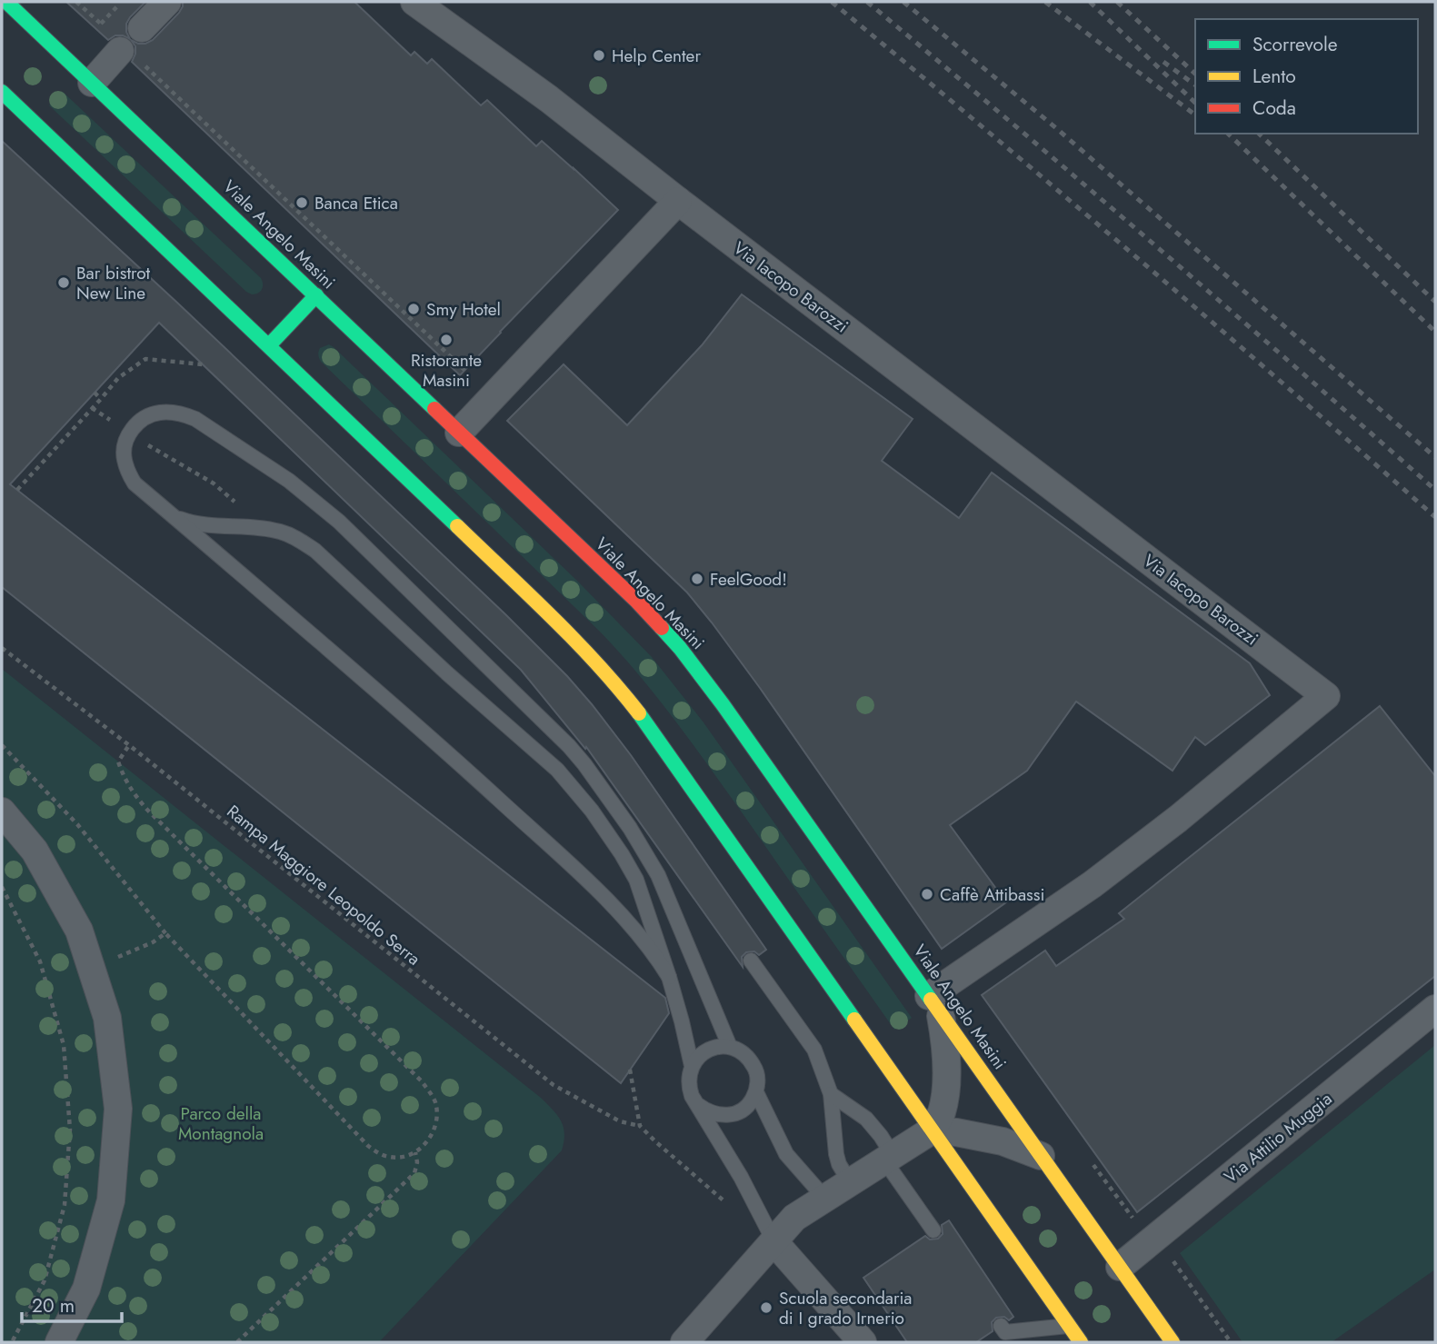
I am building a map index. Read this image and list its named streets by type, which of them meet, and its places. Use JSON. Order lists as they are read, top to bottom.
{
  "streets": {
    "main road": ["Viale Angelo Masini"],
    "street": ["Via Iacopo Barozzi", "Via Attilio Muggia"],
    "path": ["Rampa Maggiore Leopoldo Serra"]
  },
  "crossings": [
    ["Viale Angelo Masini", "Via Iacopo Barozzi"],
    ["Viale Angelo Masini", "Via Attilio Muggia"]
  ],
  "parks": ["Parco della Montagnola"],
  "places": [
    "Help Center",
    "Banca Etica",
    "Bar bistrot New Line",
    "Smy Hotel",
    "Ristorante Masini",
    "FeelGood!",
    "Caffè Attibassi",
    "Scuola secondaria di I grado Irnerio"
  ],
  "legend": ["Scorrevole", "Lento", "Coda"],
  "scale_bar": "20 m"
}
